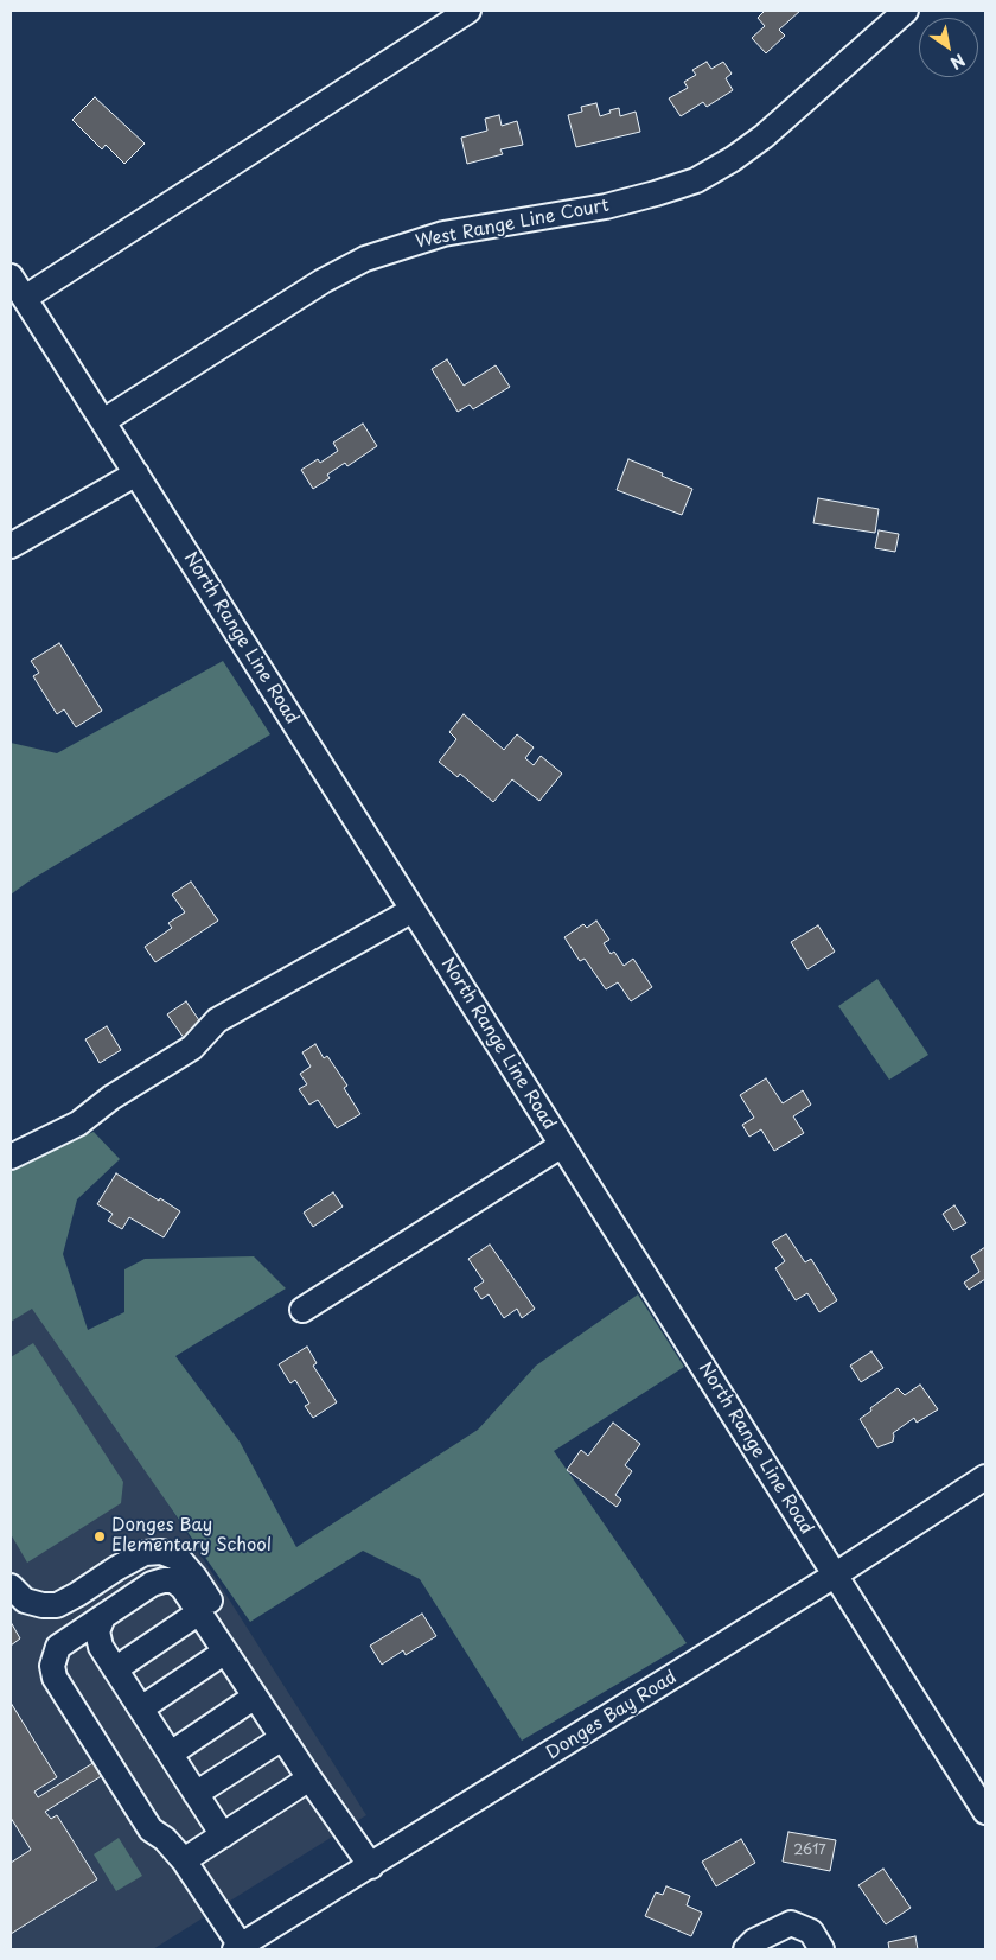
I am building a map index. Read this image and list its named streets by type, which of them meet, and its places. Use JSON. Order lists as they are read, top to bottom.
{
  "streets": {
    "street": ["West Range Line Court", "North Range Line Road", "Donges Bay Road"]
  },
  "crossings": [
    ["West Range Line Court", "North Range Line Road"],
    ["North Range Line Road", "Donges Bay Road"]
  ],
  "places": ["Donges Bay Elementary School"],
  "house_numbers": ["2617"],
  "north": "bottom right"
}
